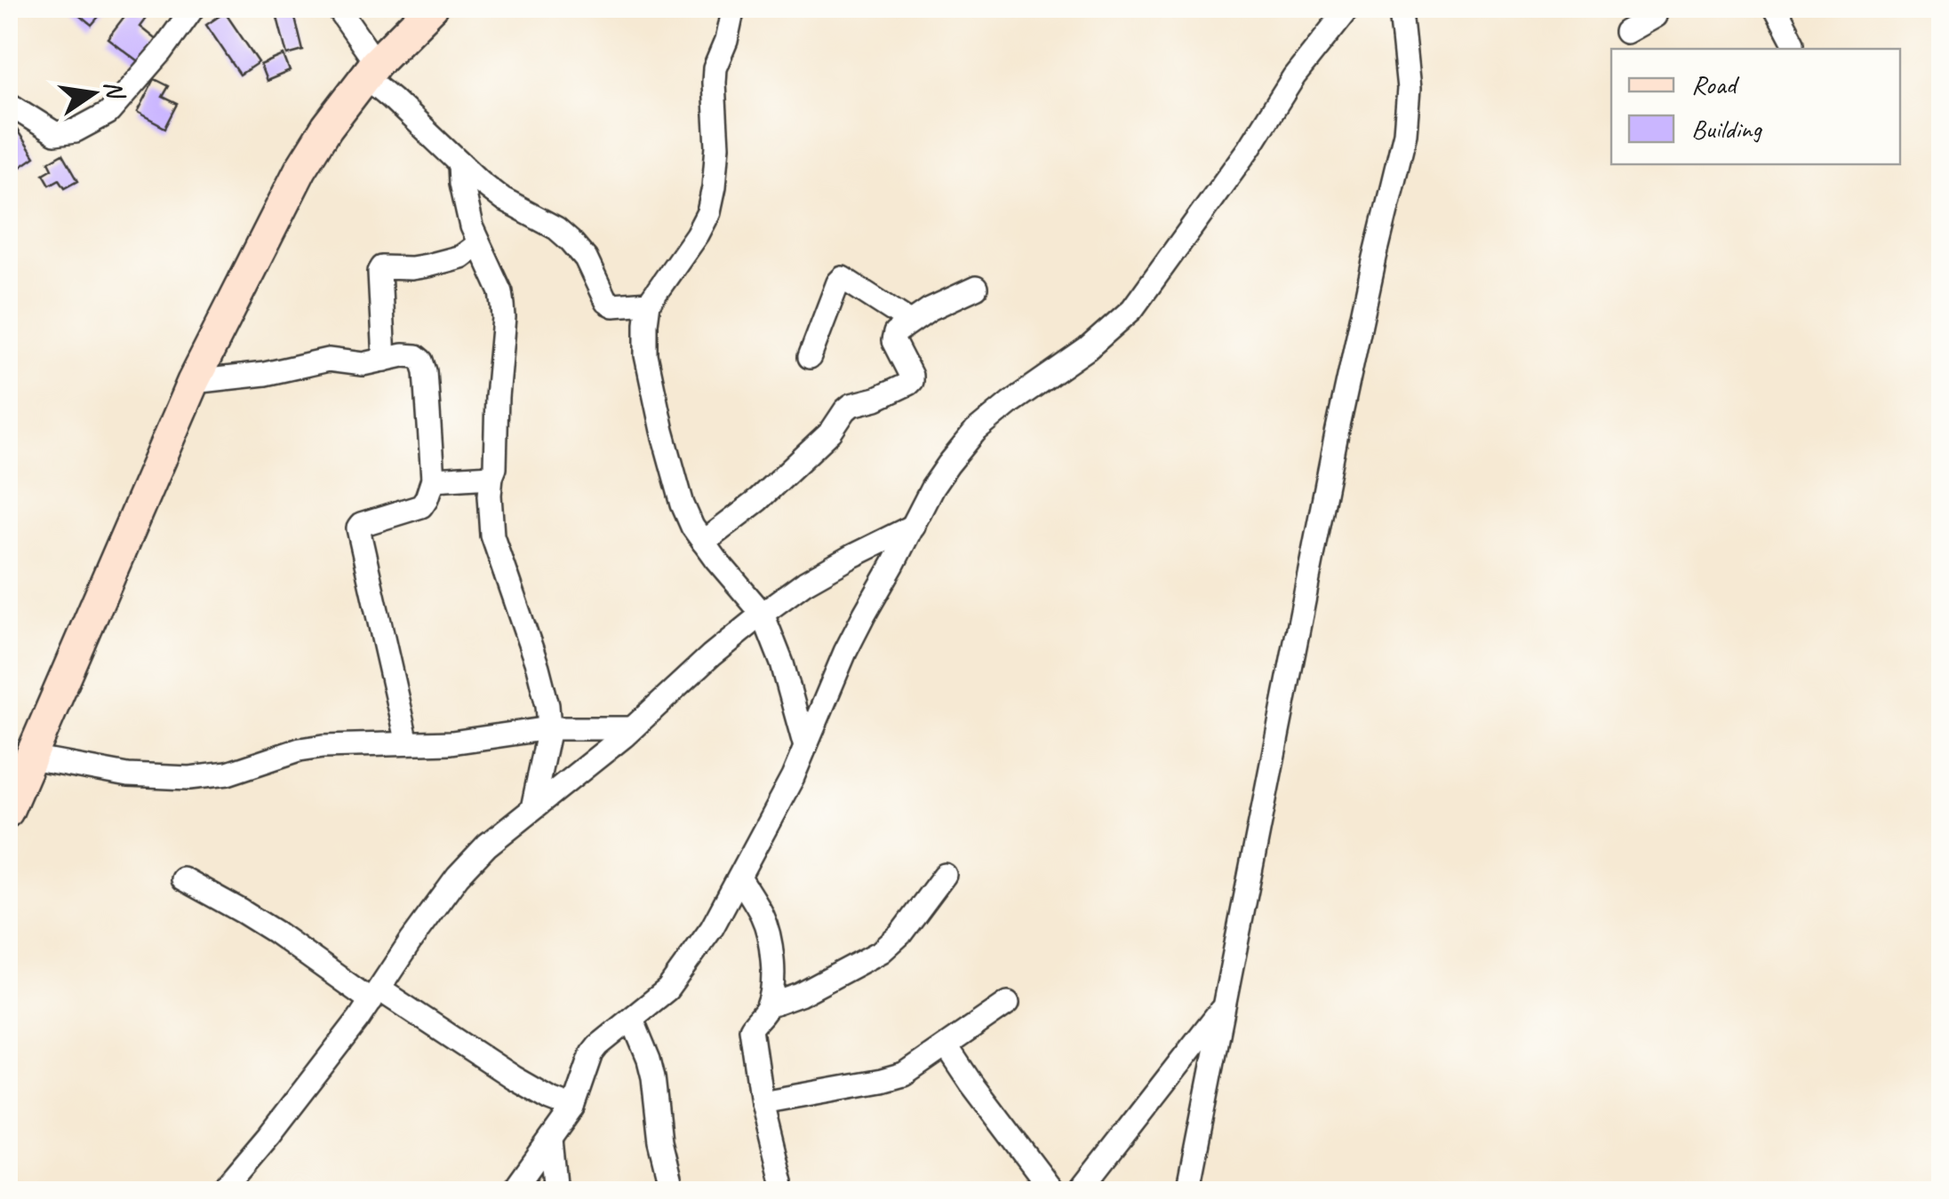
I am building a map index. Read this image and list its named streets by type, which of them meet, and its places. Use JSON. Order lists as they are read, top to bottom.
{
  "legend": ["Road", "Building"],
  "north": "right"
}
